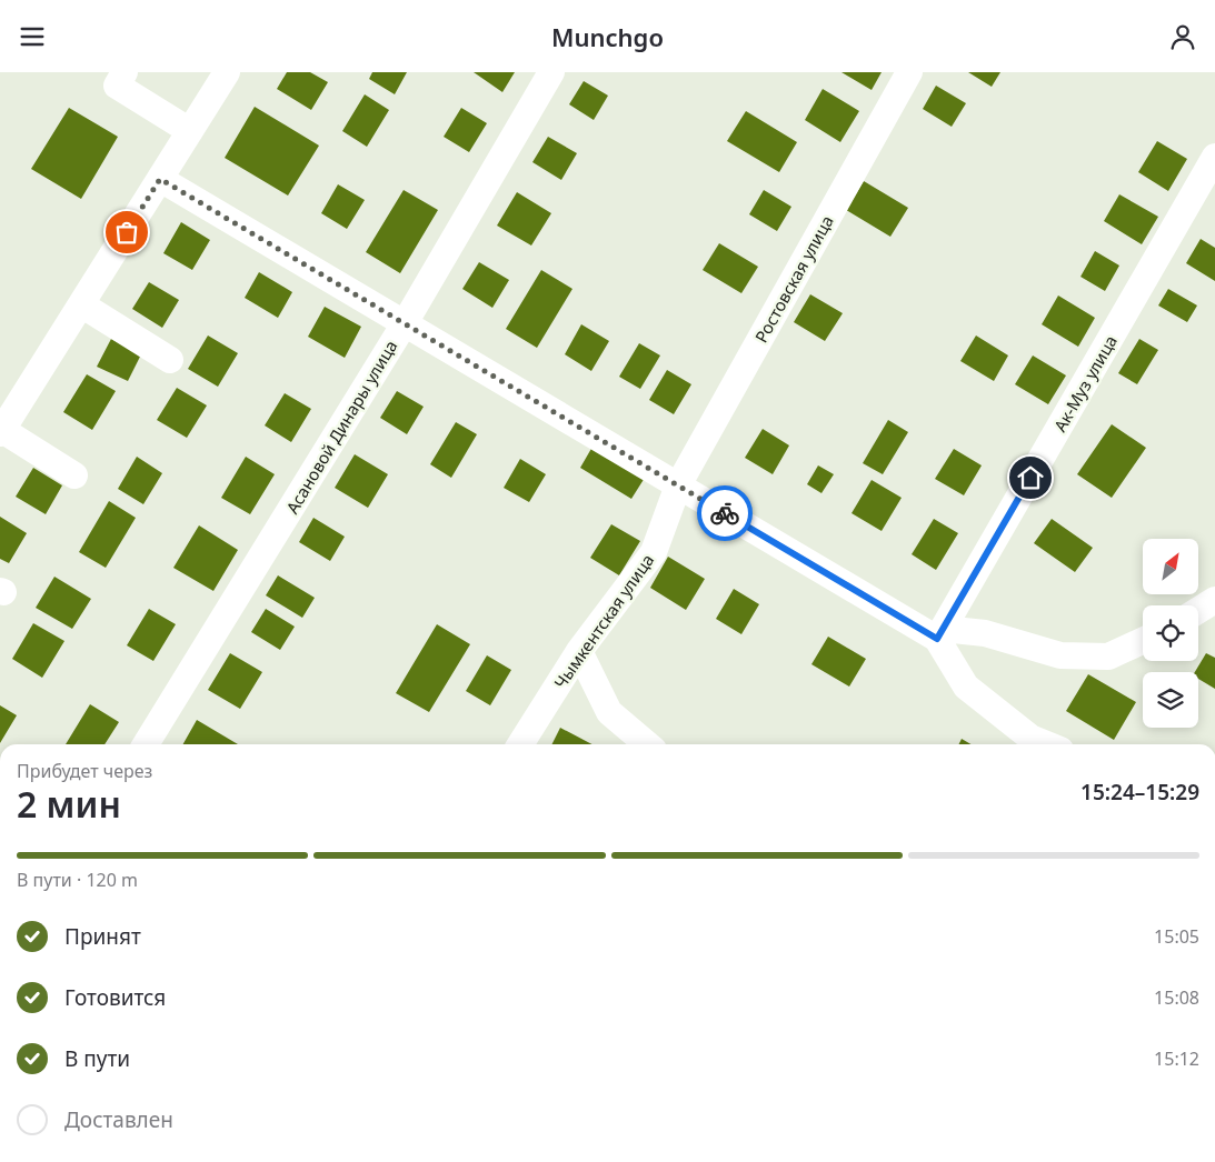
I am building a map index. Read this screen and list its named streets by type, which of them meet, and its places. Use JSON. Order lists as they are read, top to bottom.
{
  "streets": {
    "street": [
      "Ростовская улица",
      "Ак-Муз улица",
      "Асановой Динары улица",
      "Чымкентская улица"
    ]
  },
  "crossings": [
    ["Ростовская улица", "Чымкентская улица"]
  ],
  "north": "top right",
  "page": {
    "header": "Munchgo",
    "heading": ["2 мин", "Прибудет через", "15:24–15:29"],
    "bar": "В пути · 120 m",
    "list": [
      ["Принят", "15:05"],
      ["Готовится", "15:08"],
      ["В пути", "15:12"],
      "Доставлен"
    ]
  }
}
